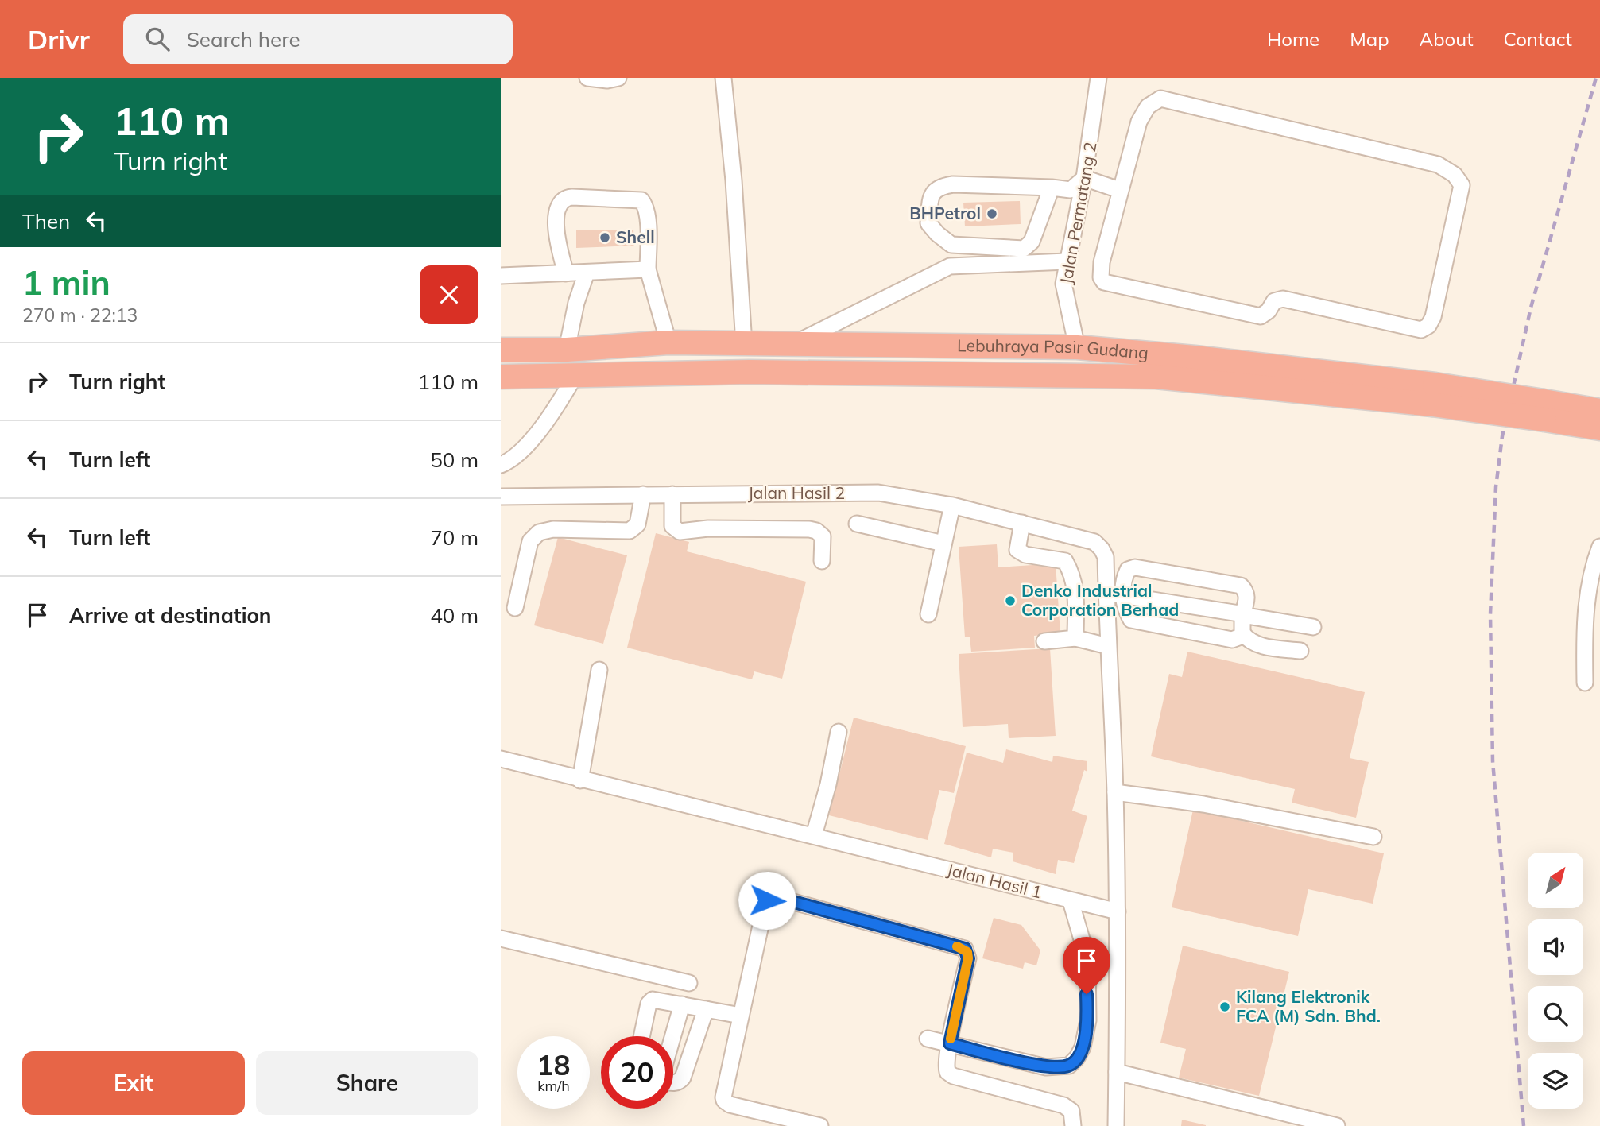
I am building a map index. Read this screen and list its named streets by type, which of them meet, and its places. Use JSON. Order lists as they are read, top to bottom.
{
  "streets": {
    "highway": ["Lebuhraya Pasir Gudang"],
    "street": ["Jalan Permatang 2", "Jalan Hasil 2", "Jalan Hasil 1"]
  },
  "crossings": [
    ["Jalan Permatang 2", "Lebuhraya Pasir Gudang"]
  ],
  "places": [
    "BHPetrol",
    "Shell",
    "Denko Industrial Corporation Berhad",
    "Kilang Elektronik FCA (M) Sdn. Bhd."
  ],
  "north": "top right",
  "page": {
    "header": "Drivr",
    "search": "Search here",
    "nav": [
      "Home",
      "Map",
      "About",
      "Contact"
    ],
    "turn": ["110 m", "Turn right"],
    "then": "Then",
    "heading": ["1 min", "270 m · 22:13"],
    "list": [
      {
        "name": "Turn right",
        "value": "110 m"
      },
      {
        "name": "Turn left",
        "value": "50 m"
      },
      {
        "name": "Turn left",
        "value": "70 m"
      },
      {
        "name": "Arrive at destination",
        "value": "40 m"
      }
    ],
    "speed": "18 km/h",
    "limit": "20",
    "buttons": ["Exit", "Share"]
  }
}
